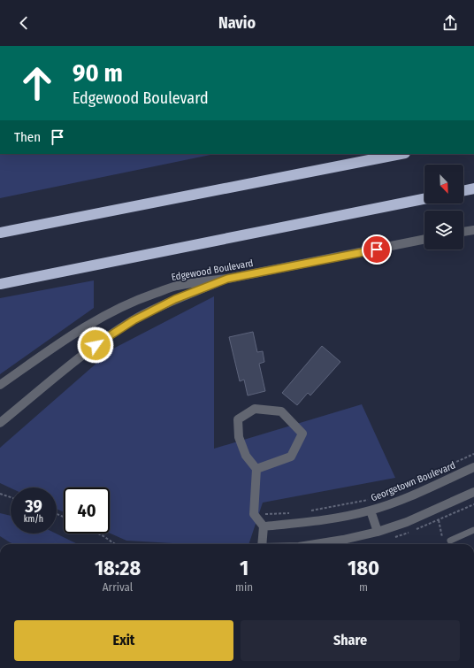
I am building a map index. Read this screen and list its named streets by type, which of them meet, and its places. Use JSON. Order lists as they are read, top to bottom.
{
  "streets": {
    "street": ["Edgewood Boulevard", "Georgetown Boulevard"]
  },
  "north": "bottom right",
  "page": {
    "header": "Navio",
    "turn": ["90 m", "Edgewood Boulevard"],
    "then": "Then",
    "speed": "39 km/h",
    "limit": "40",
    "eta": [
      "18:28",
      "Arrival",
      "1",
      "min",
      "180",
      "m"
    ],
    "buttons": ["Exit", "Share"]
  }
}
